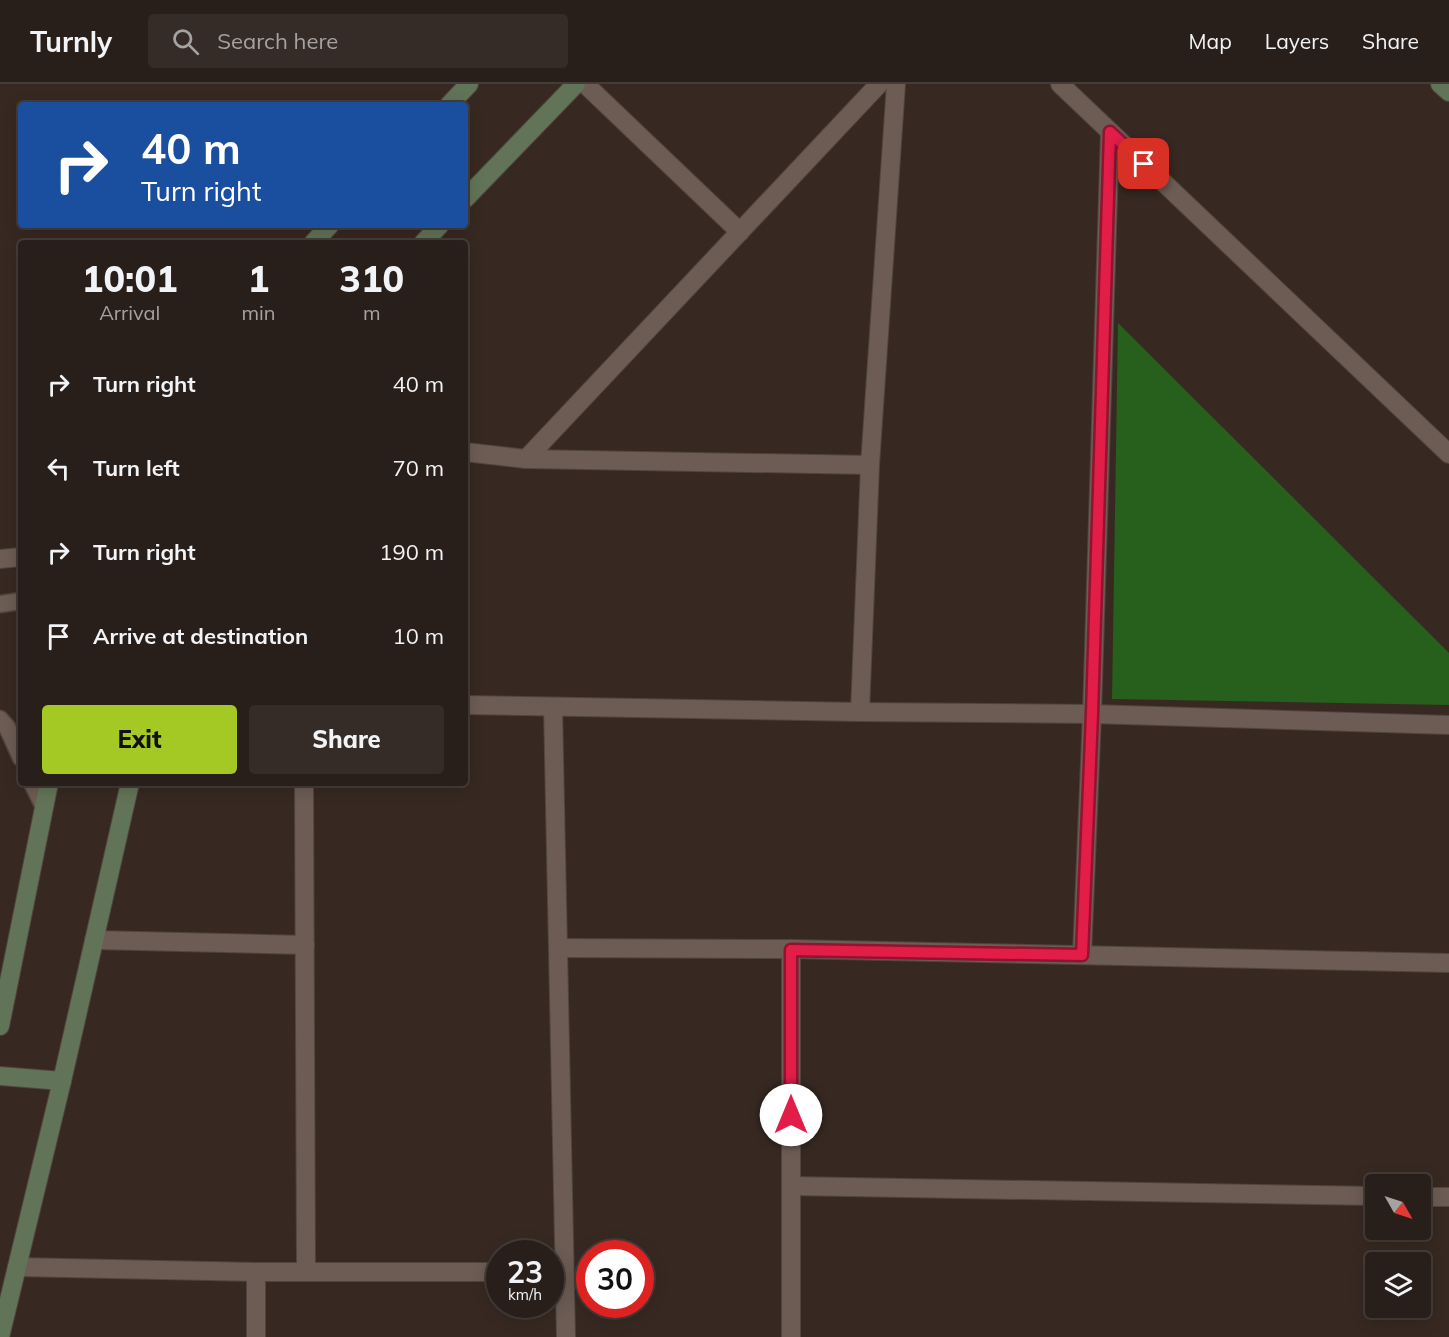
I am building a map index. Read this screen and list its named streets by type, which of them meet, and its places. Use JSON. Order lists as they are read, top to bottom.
{
  "north": "bottom right",
  "page": {
    "header": "Turnly",
    "search": "Search here",
    "nav": ["Map", "Layers", "Share"],
    "turn": ["40 m", "Turn right"],
    "eta": [
      "10:01",
      "Arrival",
      "1",
      "min",
      "310",
      "m"
    ],
    "list": [
      {
        "name": "Turn right",
        "value": "40 m"
      },
      {
        "name": "Turn left",
        "value": "70 m"
      },
      {
        "name": "Turn right",
        "value": "190 m"
      },
      {
        "name": "Arrive at destination",
        "value": "10 m"
      }
    ],
    "buttons": ["Exit", "Share"],
    "speed": "23 km/h",
    "limit": "30"
  }
}
